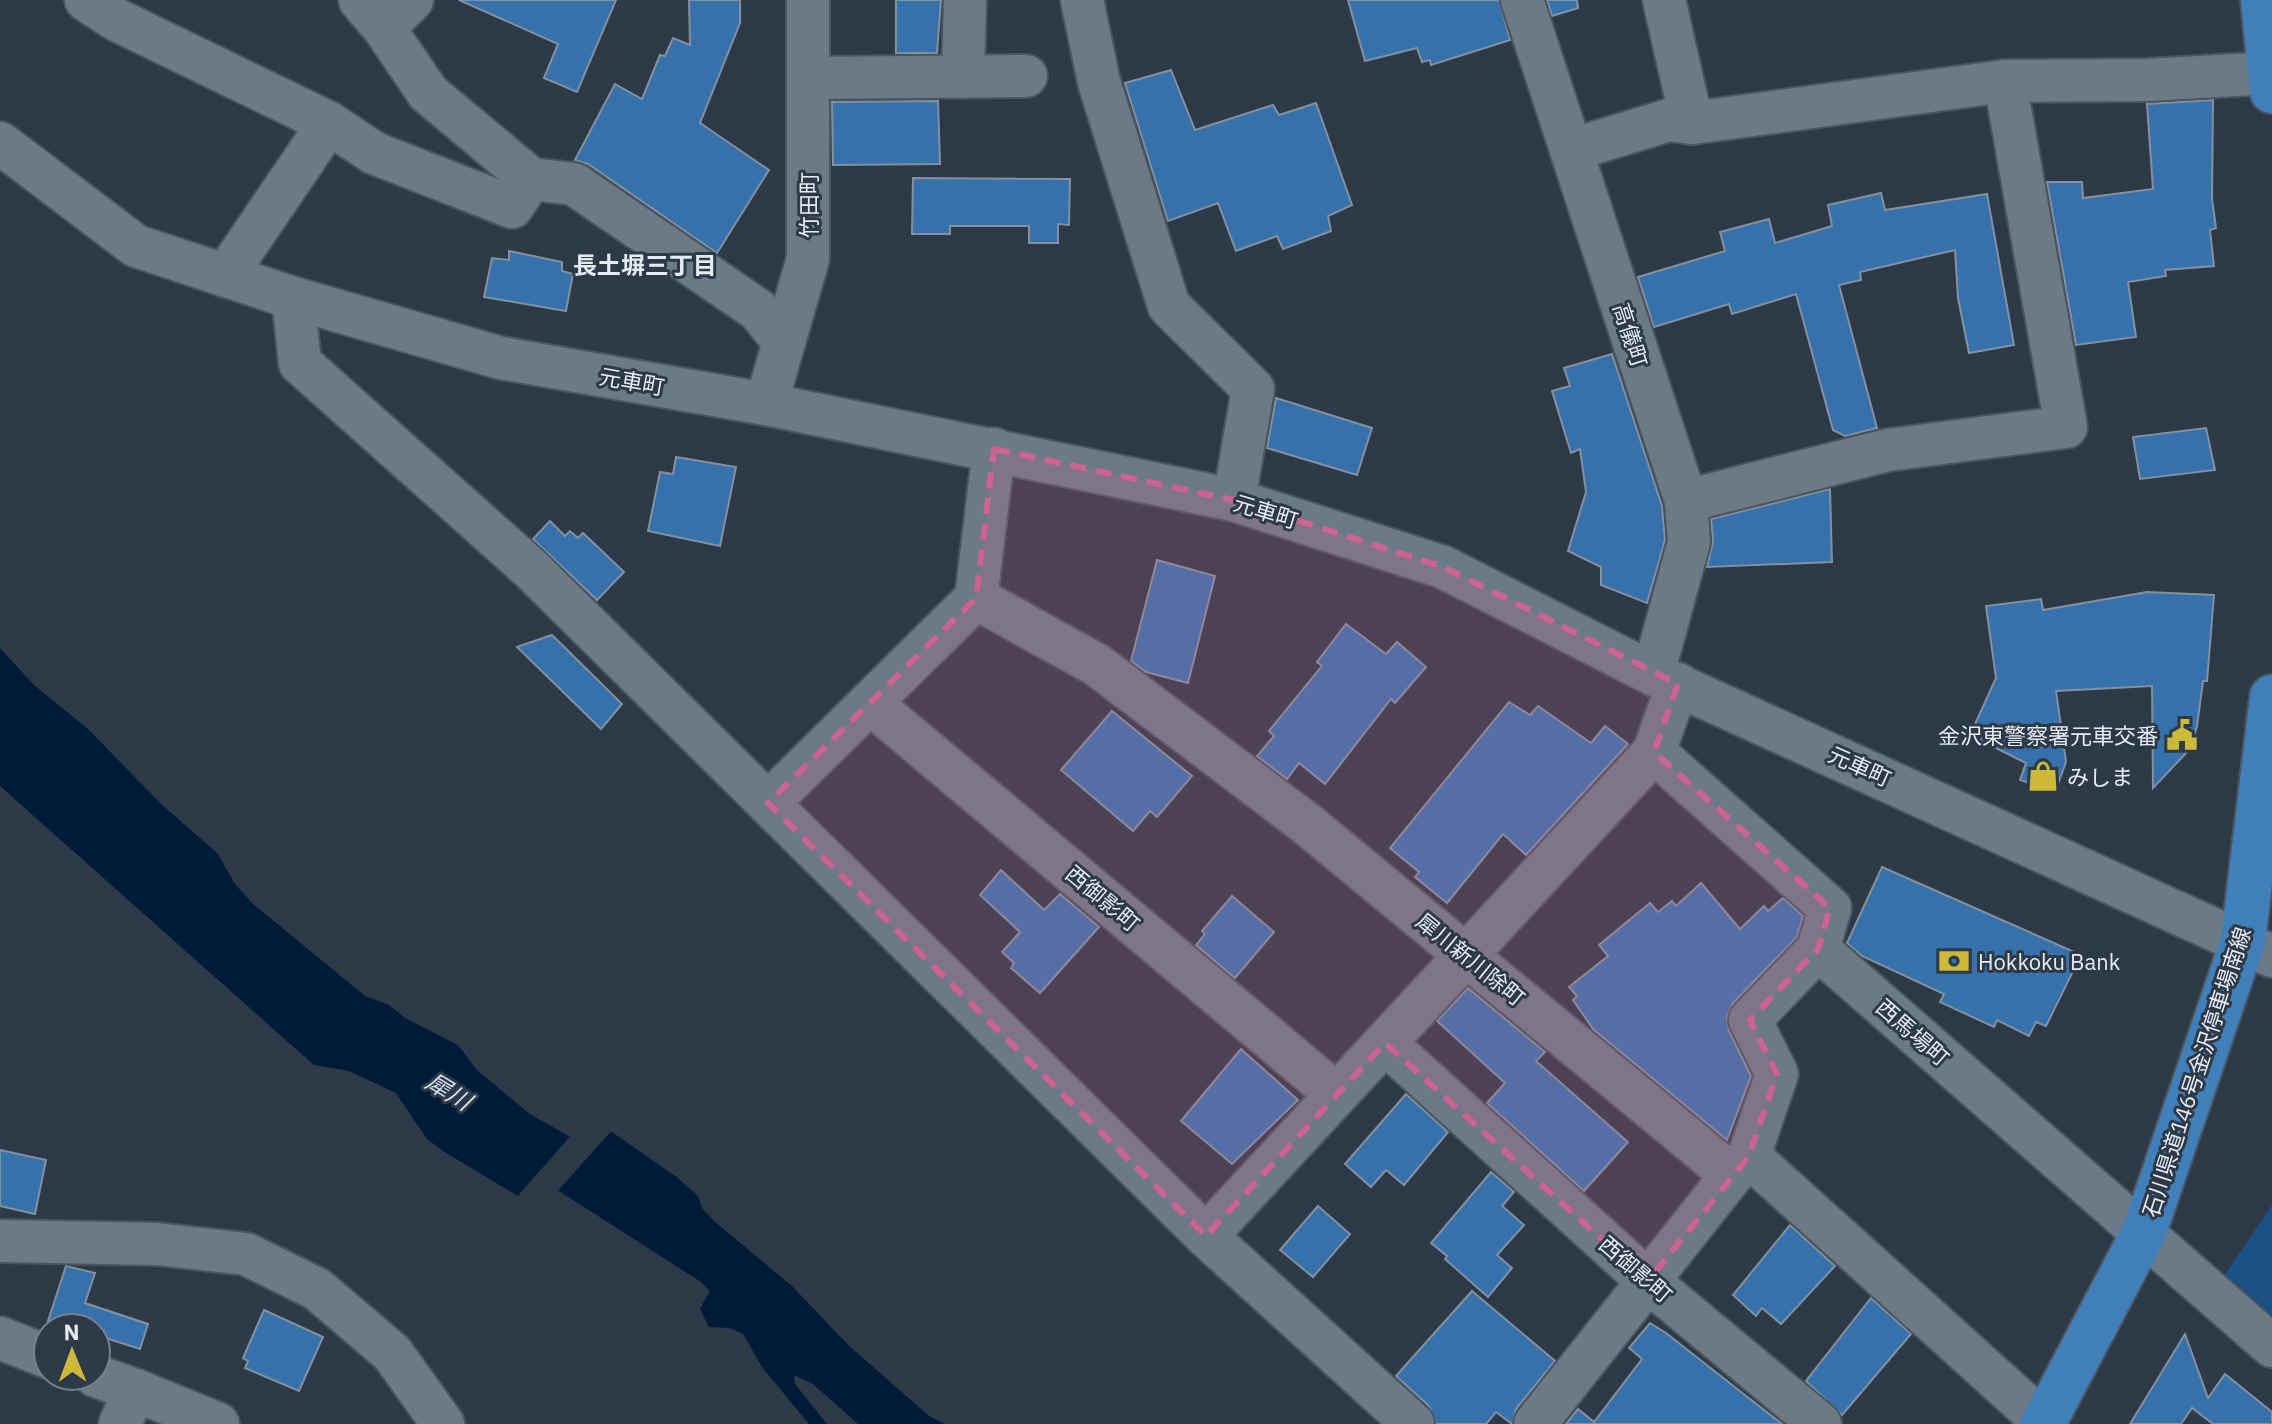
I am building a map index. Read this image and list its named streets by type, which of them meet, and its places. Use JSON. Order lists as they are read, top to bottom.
{
  "streets": {
    "main road": ["石川県道146号金沢停車場南線"],
    "street": [
      "竹田町",
      "高儀町",
      "元車町",
      "西御影町",
      "犀川新川除町",
      "西馬場町"
    ]
  },
  "crossings": [
    ["竹田町", "元車町"],
    ["高儀町", "元車町"],
    ["元車町", "石川県道146号金沢停車場南線"],
    ["犀川新川除町", "石川県道146号金沢停車場南線"],
    ["西馬場町", "石川県道146号金沢停車場南線"]
  ],
  "districts": ["長土塀三丁目"],
  "water": ["犀川"],
  "places": {
    "public building": ["金沢東警察署元車交番"],
    "shop": ["みしま"],
    "bank": ["Hokkoku Bank"]
  },
  "north": "top"
}
